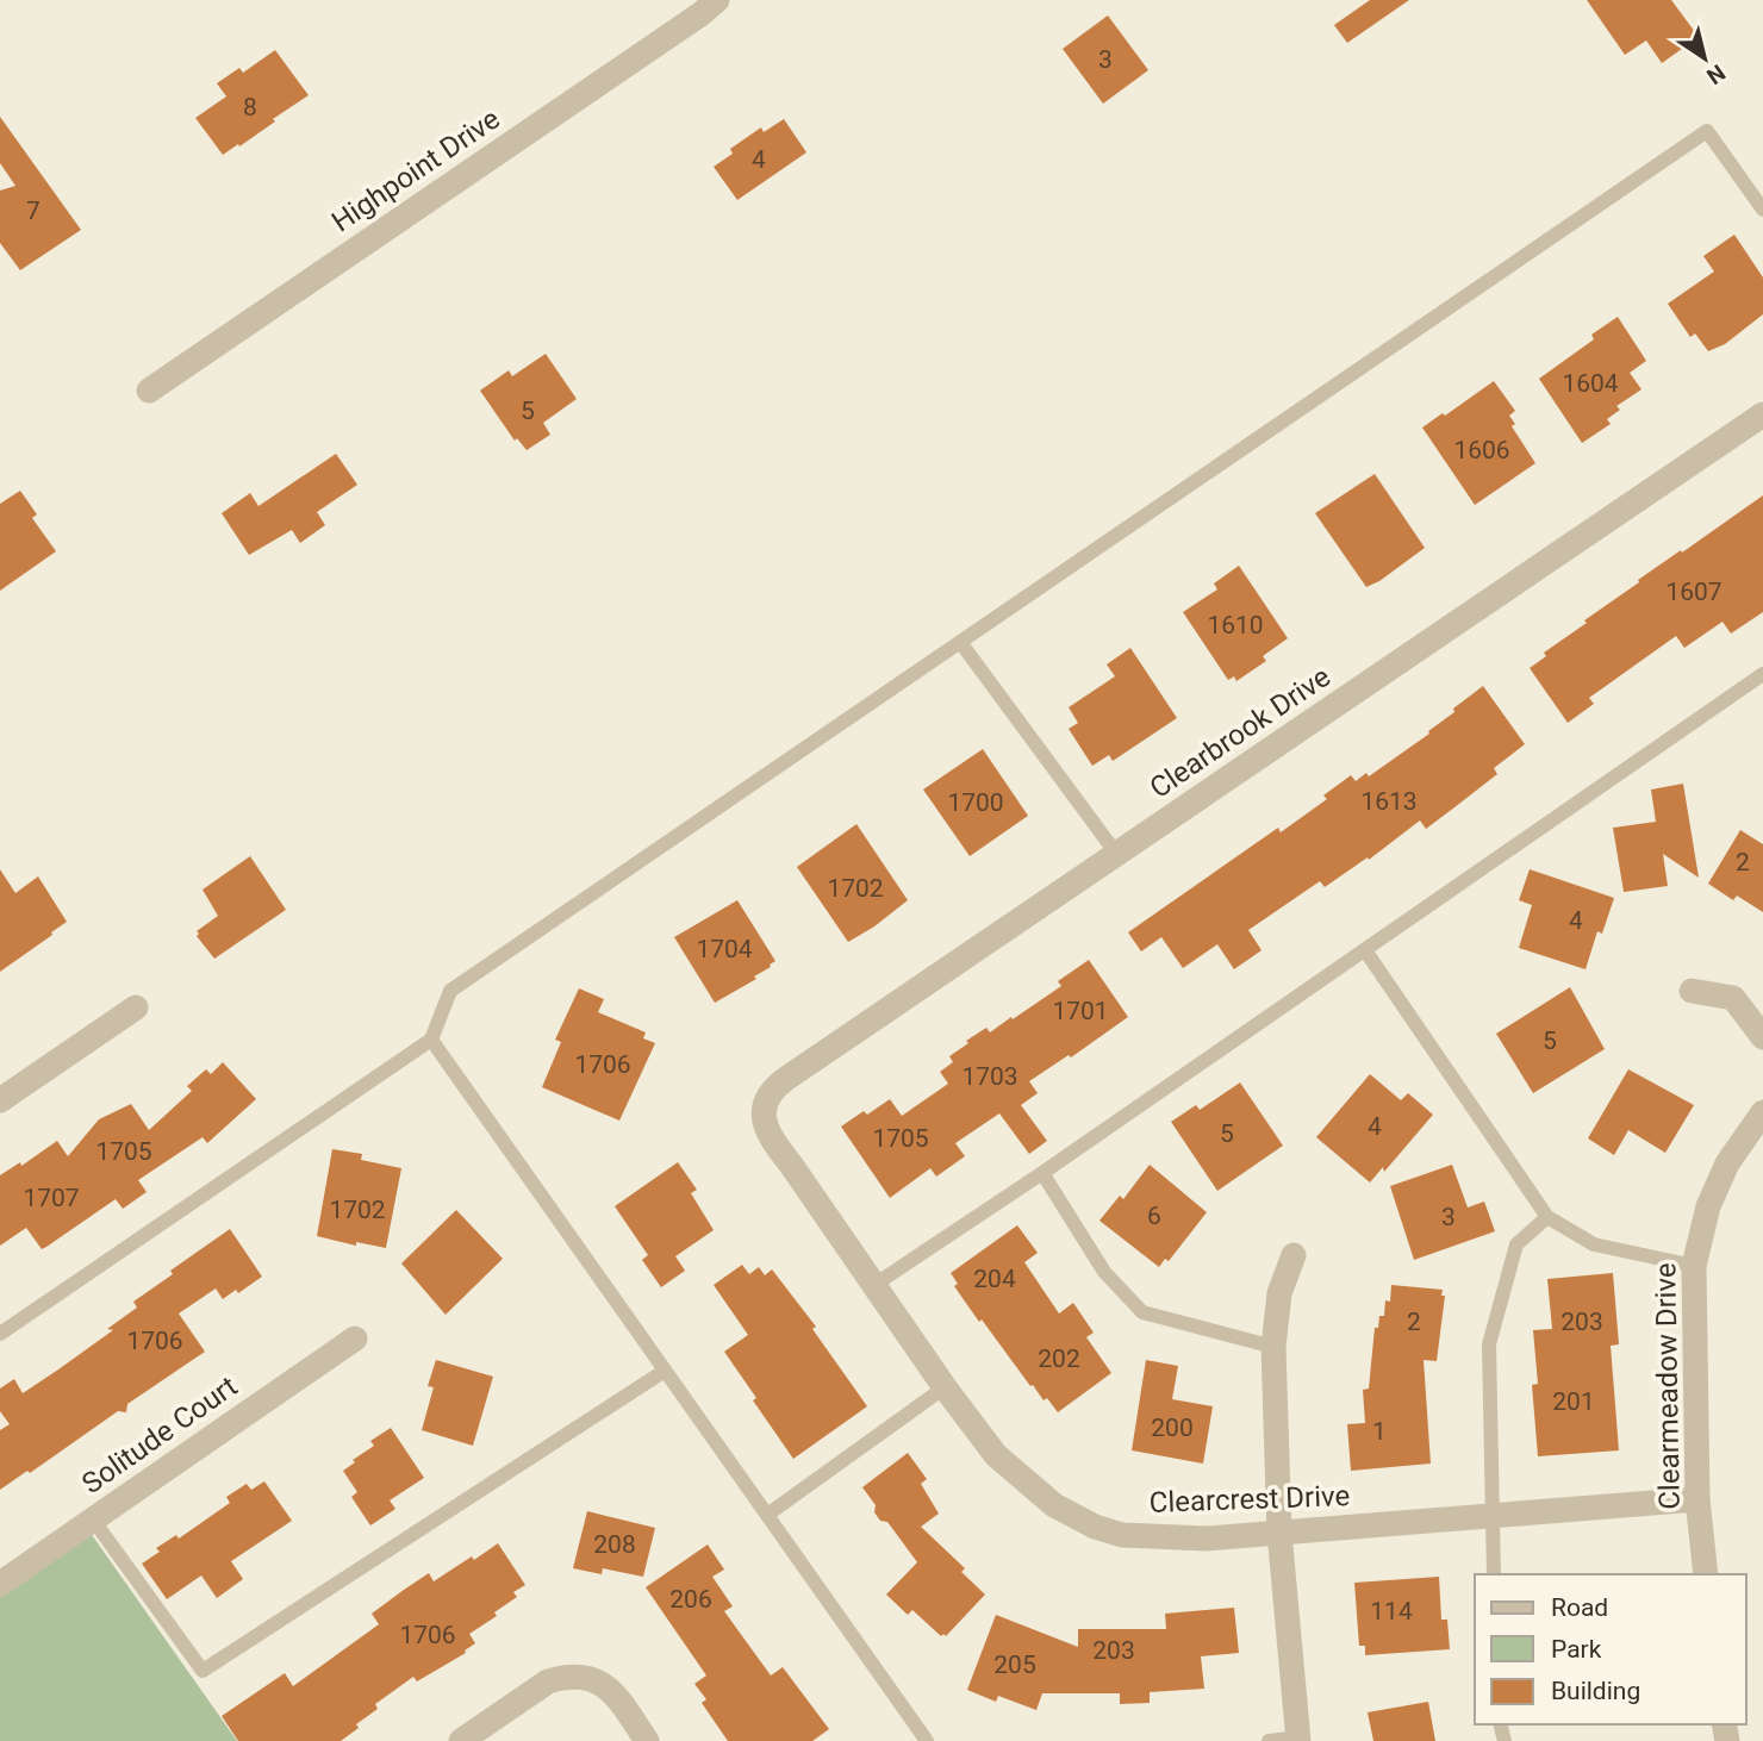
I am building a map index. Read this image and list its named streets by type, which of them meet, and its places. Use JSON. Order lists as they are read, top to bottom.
{
  "streets": {
    "street": [
      "Highpoint Drive",
      "Clearbrook Drive",
      "Clearmeadow Drive",
      "Solitude Court",
      "Clearcrest Drive"
    ]
  },
  "crossings": [
    ["Clearbrook Drive", "Clearcrest Drive"],
    ["Clearmeadow Drive", "Clearcrest Drive"]
  ],
  "house_numbers": [
    "3",
    "8",
    "4",
    "7",
    "1604",
    "5",
    "1606",
    "1607",
    "1610",
    "1613",
    "1700",
    "2",
    "1702",
    "4",
    "1704",
    "1701",
    "5",
    "1706",
    "1703",
    "4",
    "5",
    "1705",
    "1705",
    "1707",
    "1702",
    "6",
    "3",
    "204",
    "2",
    "203",
    "1706",
    "202",
    "201",
    "200",
    "1",
    "208",
    "206",
    "114",
    "1706",
    "203",
    "205"
  ],
  "legend": ["Road", "Park", "Building"],
  "north": "bottom right"
}
